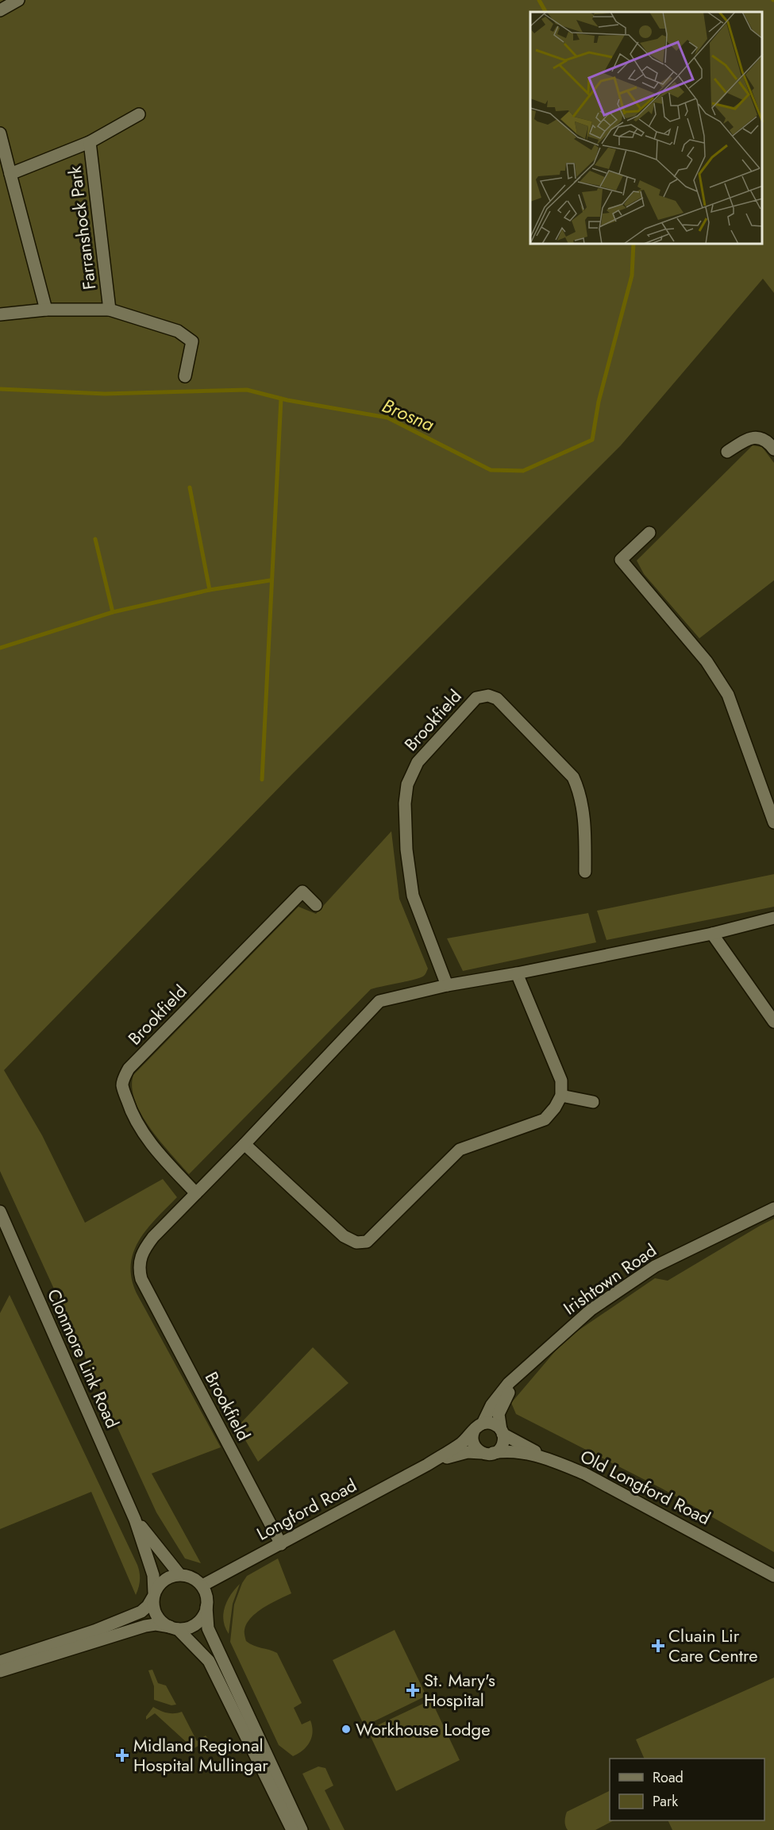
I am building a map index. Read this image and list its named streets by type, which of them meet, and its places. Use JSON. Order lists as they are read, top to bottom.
{
  "streets": {
    "street": [
      "Farranshock Park",
      "Brookfield",
      "Irishtown Road",
      "Clonmore Link Road",
      "Old Longford Road",
      "Longford Road"
    ]
  },
  "crossings": [
    ["Brookfield", "Longford Road"],
    ["Clonmore Link Road", "Longford Road"],
    ["Old Longford Road", "Longford Road"]
  ],
  "water": ["Brosna"],
  "places": {
    "health": ["Cluain Lir Care Centre", "St. Mary's Hospital", "Midland Regional Hospital Mullingar"],
    "other": ["Workhouse Lodge"]
  },
  "legend": ["Road", "Park"]
}
